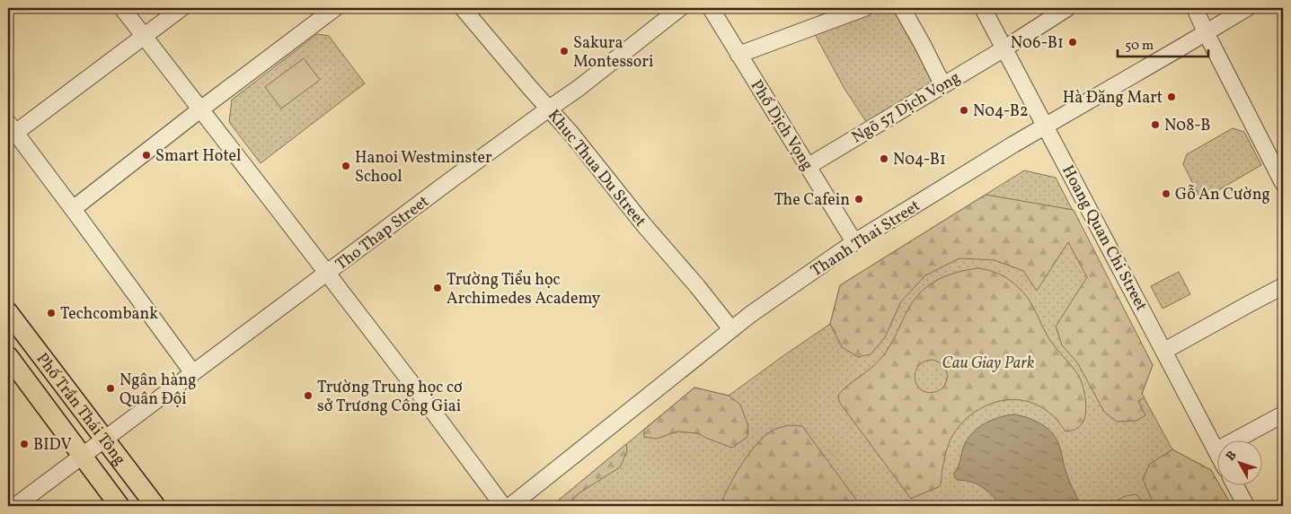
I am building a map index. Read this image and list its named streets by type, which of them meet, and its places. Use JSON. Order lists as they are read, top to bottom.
{
  "streets": {
    "main road": ["Phố Trần Thái Tông"],
    "street": [
      "Ngõ 57 Dịch Vọng",
      "Phố Dịch Vọng",
      "Khuc Thua Du Street",
      "Tho Thap Street",
      "Thanh Thai Street",
      "Hoang Quan Chi Street"
    ]
  },
  "crossings": [
    ["Ngõ 57 Dịch Vọng", "Phố Dịch Vọng"],
    ["Ngõ 57 Dịch Vọng", "Hoang Quan Chi Street"],
    ["Phố Dịch Vọng", "Thanh Thai Street"],
    ["Khuc Thua Du Street", "Tho Thap Street"],
    ["Khuc Thua Du Street", "Thanh Thai Street"],
    ["Tho Thap Street", "Phố Trần Thái Tông"],
    ["Thanh Thai Street", "Hoang Quan Chi Street"]
  ],
  "parks": ["Cau Giay Park"],
  "places": [
    "N06-B1",
    "Sakura Montessori",
    "Hà Đăng Mart",
    "N04-B2",
    "N08-B",
    "Smart Hotel",
    "N04-B1",
    "Hanoi Westminster School",
    "Gỗ An Cường",
    "The Cafein",
    "Trường Tiểu học Archimedes Academy",
    "Techcombank",
    "Ngân hàng Quân Đội",
    "Trường Trung học cơ sở Trương Công Giai",
    "BIDV"
  ],
  "scale_bar": "50 m",
  "north": "top left"
}
